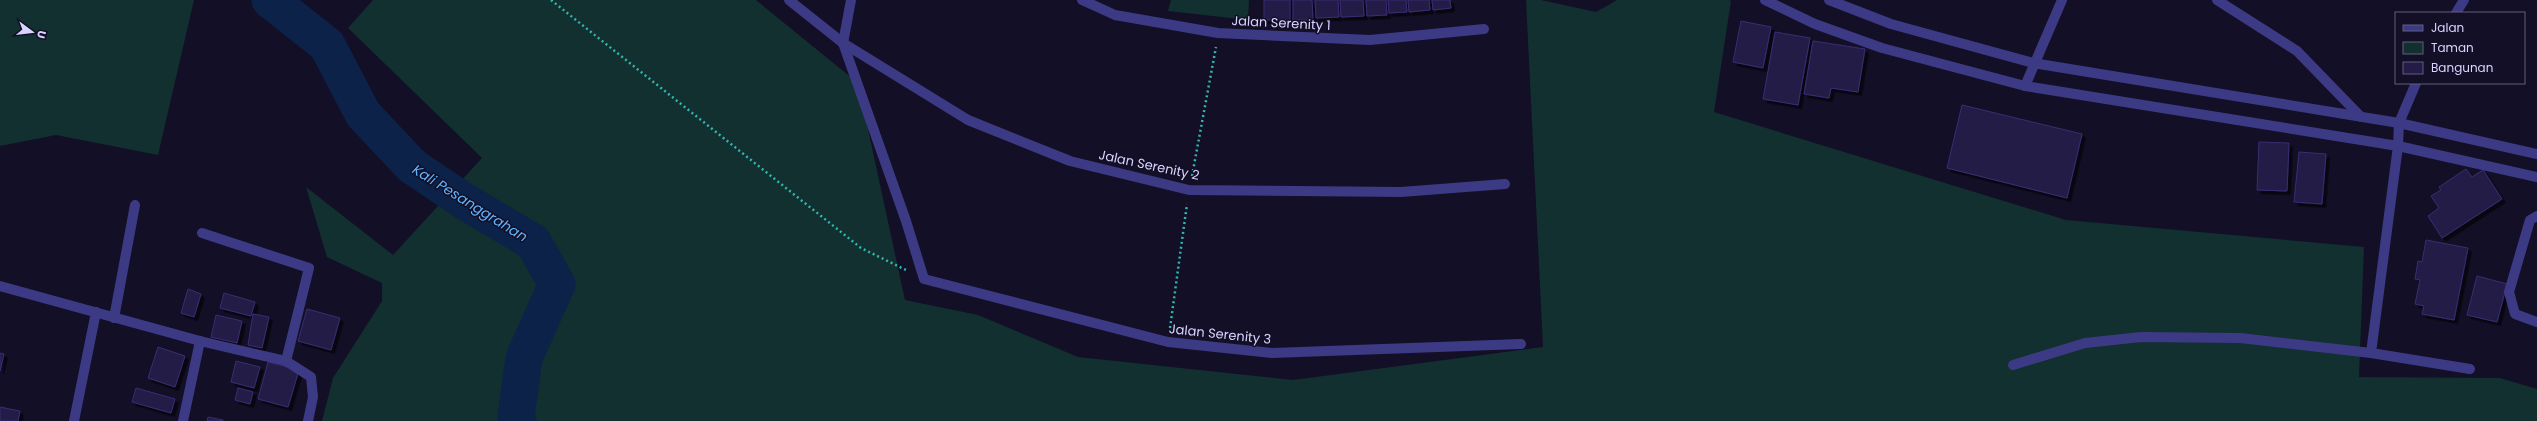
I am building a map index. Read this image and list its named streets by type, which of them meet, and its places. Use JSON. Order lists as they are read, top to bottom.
{
  "streets": {
    "street": ["Jalan Serenity 1", "Jalan Serenity 2", "Jalan Serenity 3"]
  },
  "water": ["Kali Pesanggrahan"],
  "legend": ["Jalan", "Taman", "Bangunan"],
  "north": "right"
}
